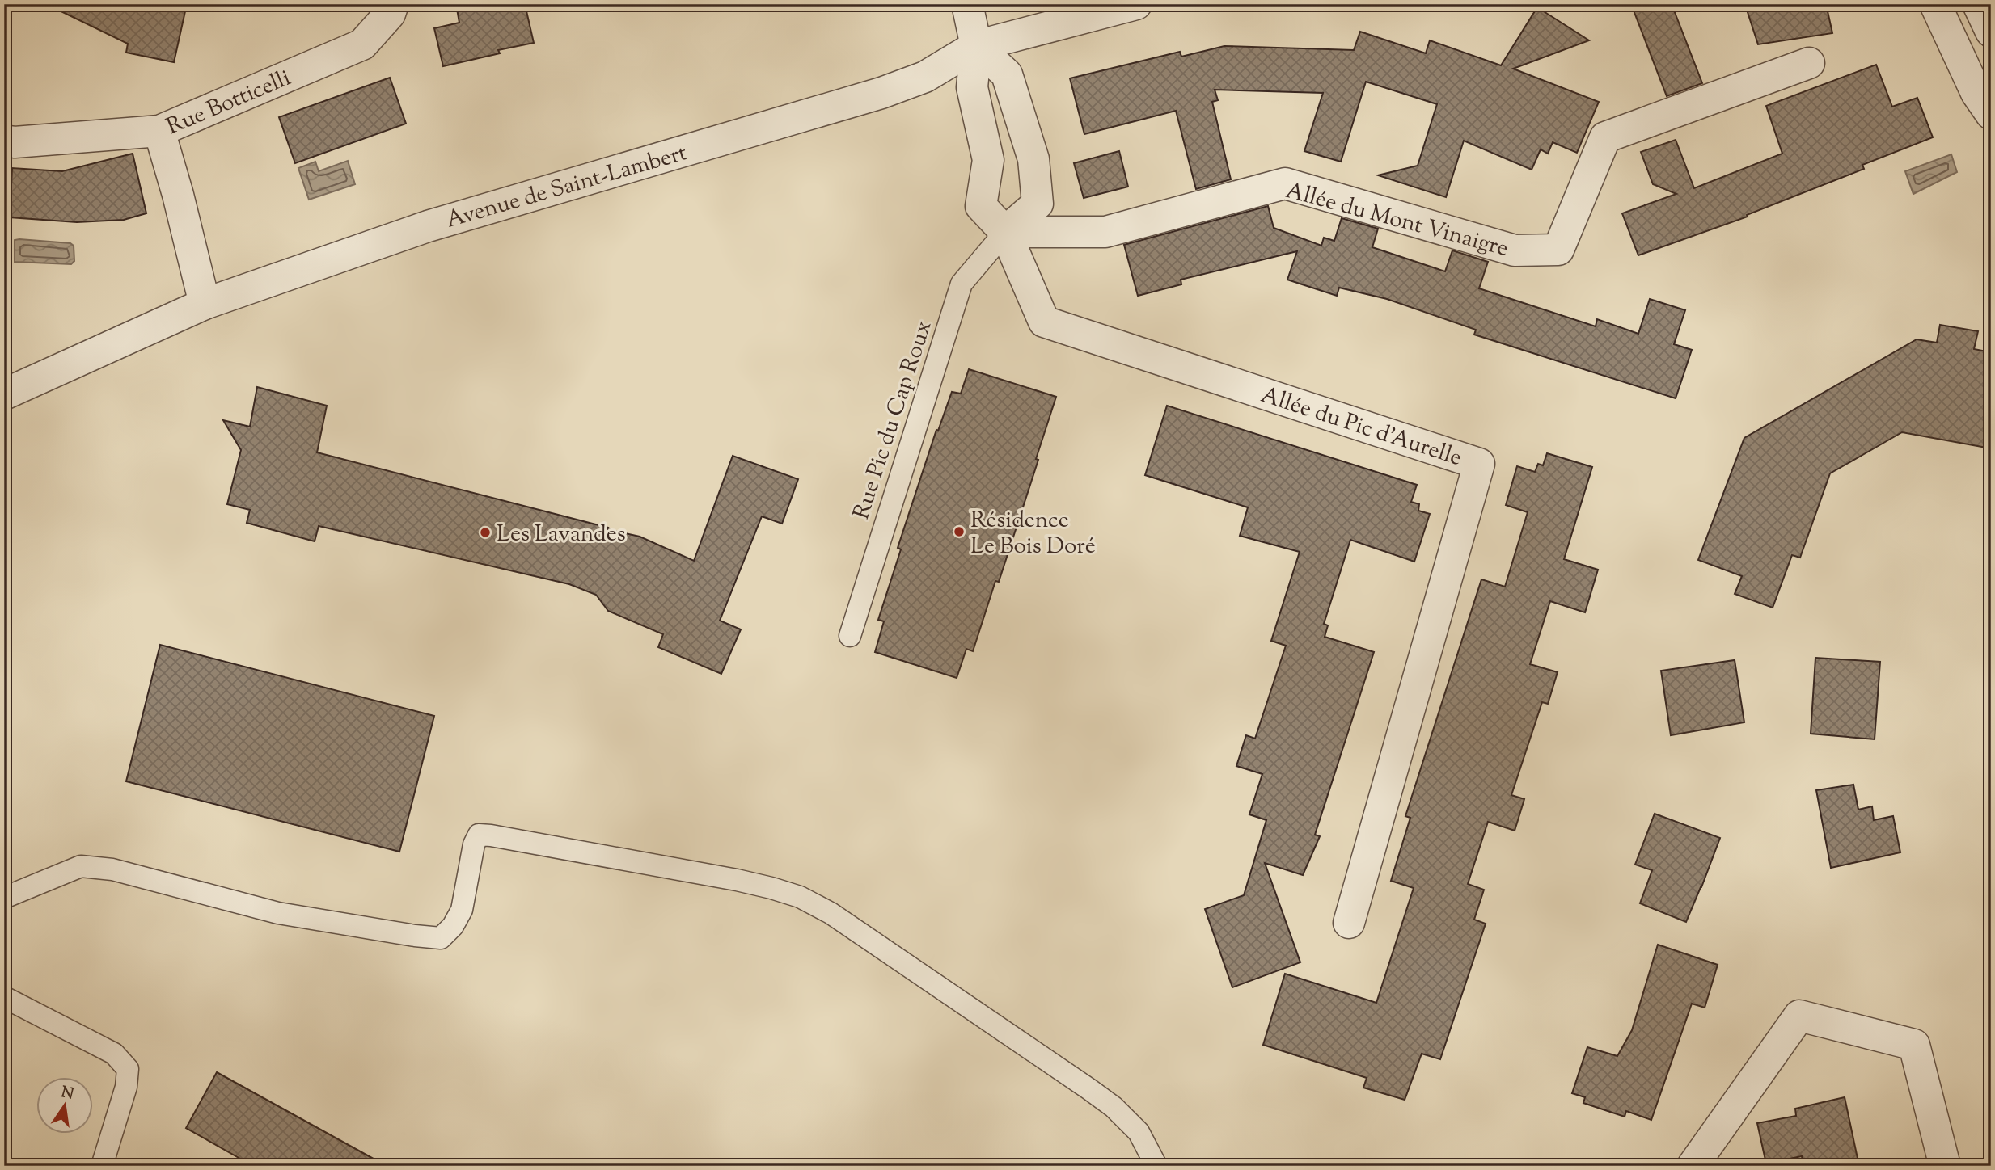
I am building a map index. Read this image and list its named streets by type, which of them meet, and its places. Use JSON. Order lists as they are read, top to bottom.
{
  "streets": {
    "street": [
      "Rue Botticelli",
      "Avenue de Saint-Lambert",
      "Allée du Mont Vinaigre",
      "Allée du Pic d'Aurelle"
    ],
    "lane": ["Rue Pic du Cap Roux"]
  },
  "crossings": [
    ["Avenue de Saint-Lambert", "Allée du Pic d'Aurelle"],
    ["Allée du Mont Vinaigre", "Rue Pic du Cap Roux"],
    ["Allée du Mont Vinaigre", "Allée du Pic d'Aurelle"],
    ["Rue Pic du Cap Roux", "Allée du Pic d'Aurelle"]
  ],
  "places": ["Résidence Le Bois Doré", "Les Lavandes"],
  "north": "top"
}
